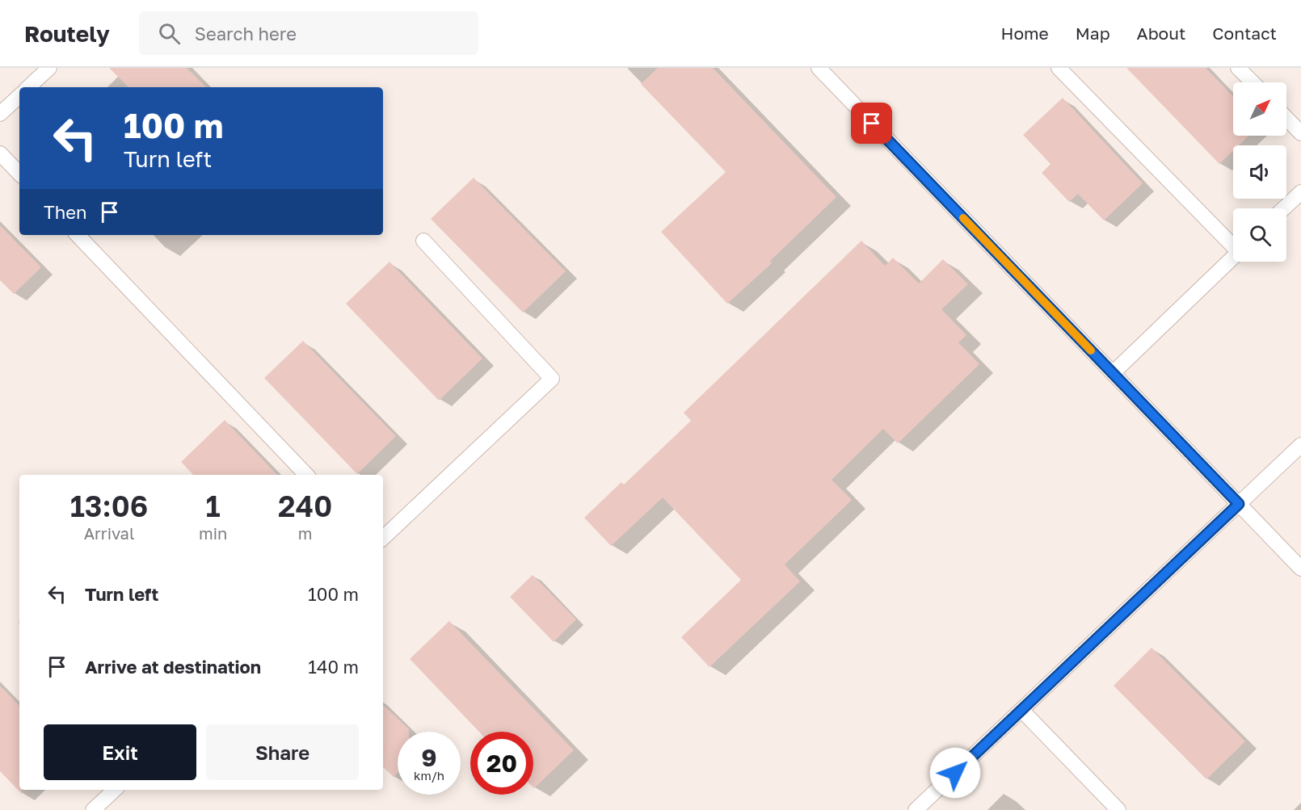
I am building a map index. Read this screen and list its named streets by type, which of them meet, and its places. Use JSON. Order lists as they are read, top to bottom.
{
  "north": "top right",
  "page": {
    "header": "Routely",
    "search": "Search here",
    "nav": [
      "Home",
      "Map",
      "About",
      "Contact"
    ],
    "turn": ["100 m", "Turn left"],
    "then": "Then",
    "eta": [
      "13:06",
      "Arrival",
      "1",
      "min",
      "240",
      "m"
    ],
    "list": [
      {
        "name": "Turn left",
        "value": "100 m"
      },
      {
        "name": "Arrive at destination",
        "value": "140 m"
      }
    ],
    "buttons": ["Exit", "Share"],
    "speed": "9 km/h",
    "limit": "20"
  }
}
